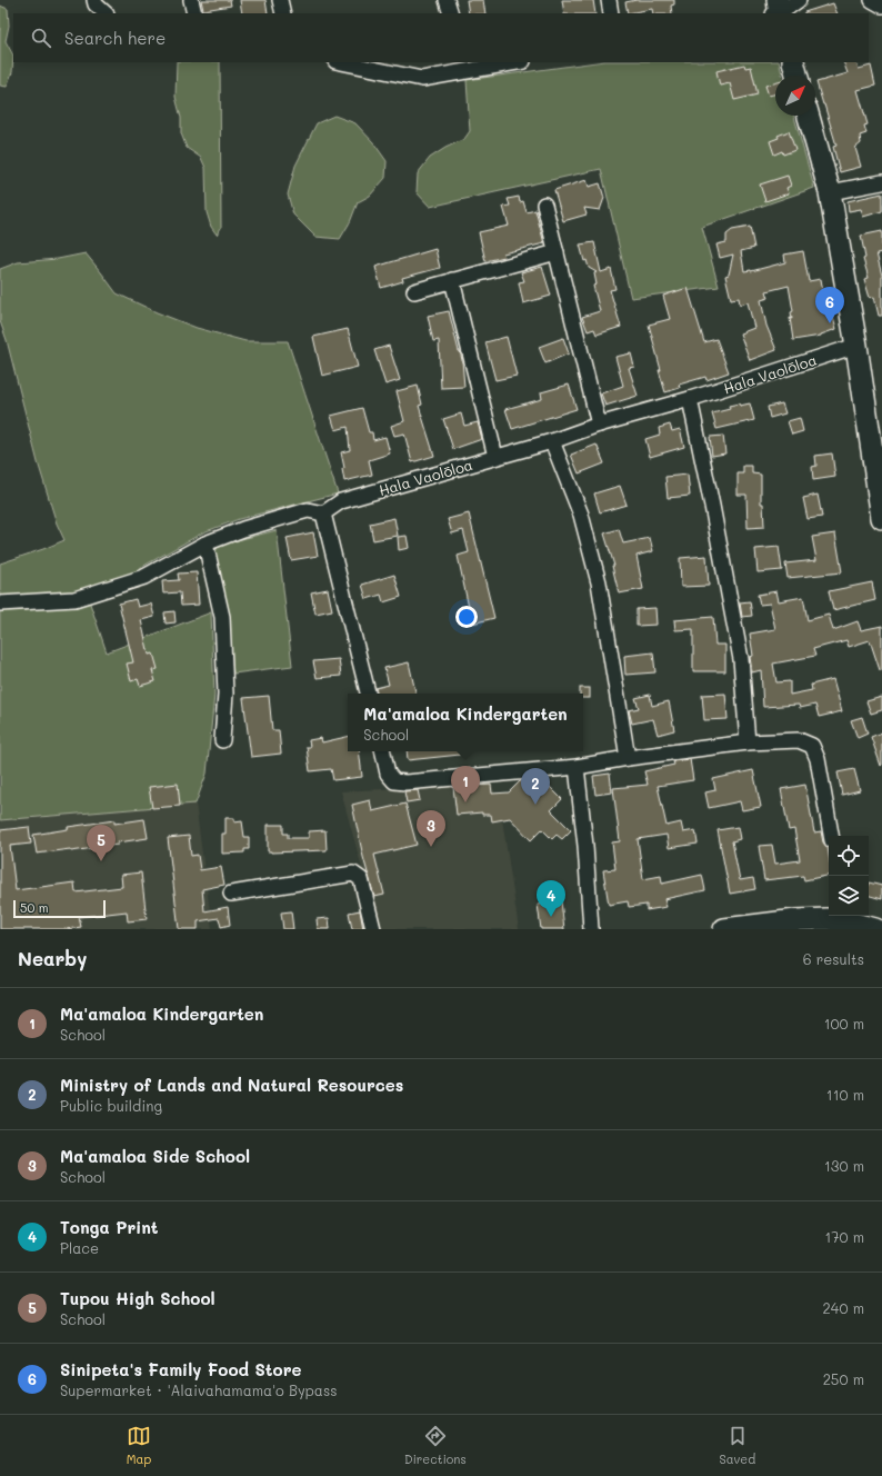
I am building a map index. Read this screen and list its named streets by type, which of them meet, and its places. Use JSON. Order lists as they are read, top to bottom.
{
  "streets": {
    "street": ["Hala Vaolōloa"]
  },
  "scale_bar": "50 m",
  "north": "top right",
  "page": {
    "search": "Search here",
    "pins": [
      "6",
      "1",
      "2",
      "3",
      "5",
      "4"
    ],
    "popup": ["Ma'amaloa Kindergarten", "School"],
    "scale": "50 m",
    "heading": ["Nearby", "6 results"],
    "list": [
      {
        "mark": "1",
        "name": "Ma'amaloa Kindergarten",
        "note": "School",
        "value": "100 m"
      },
      {
        "mark": "2",
        "name": "Ministry of Lands and Natural Resources",
        "note": "Public building",
        "value": "110 m"
      },
      {
        "mark": "3",
        "name": "Ma'amaloa Side School",
        "note": "School",
        "value": "130 m"
      },
      {
        "mark": "4",
        "name": "Tonga Print",
        "note": "Place",
        "value": "170 m"
      },
      {
        "mark": "5",
        "name": "Tupou High School",
        "note": "School",
        "value": "240 m"
      },
      {
        "mark": "6",
        "name": "Sinipeta's Family Food Store",
        "note": "Supermarket · 'Alaivahamama'o Bypass",
        "value": "250 m"
      }
    ],
    "nav": ["Map", "Directions", "Saved"]
  }
}
